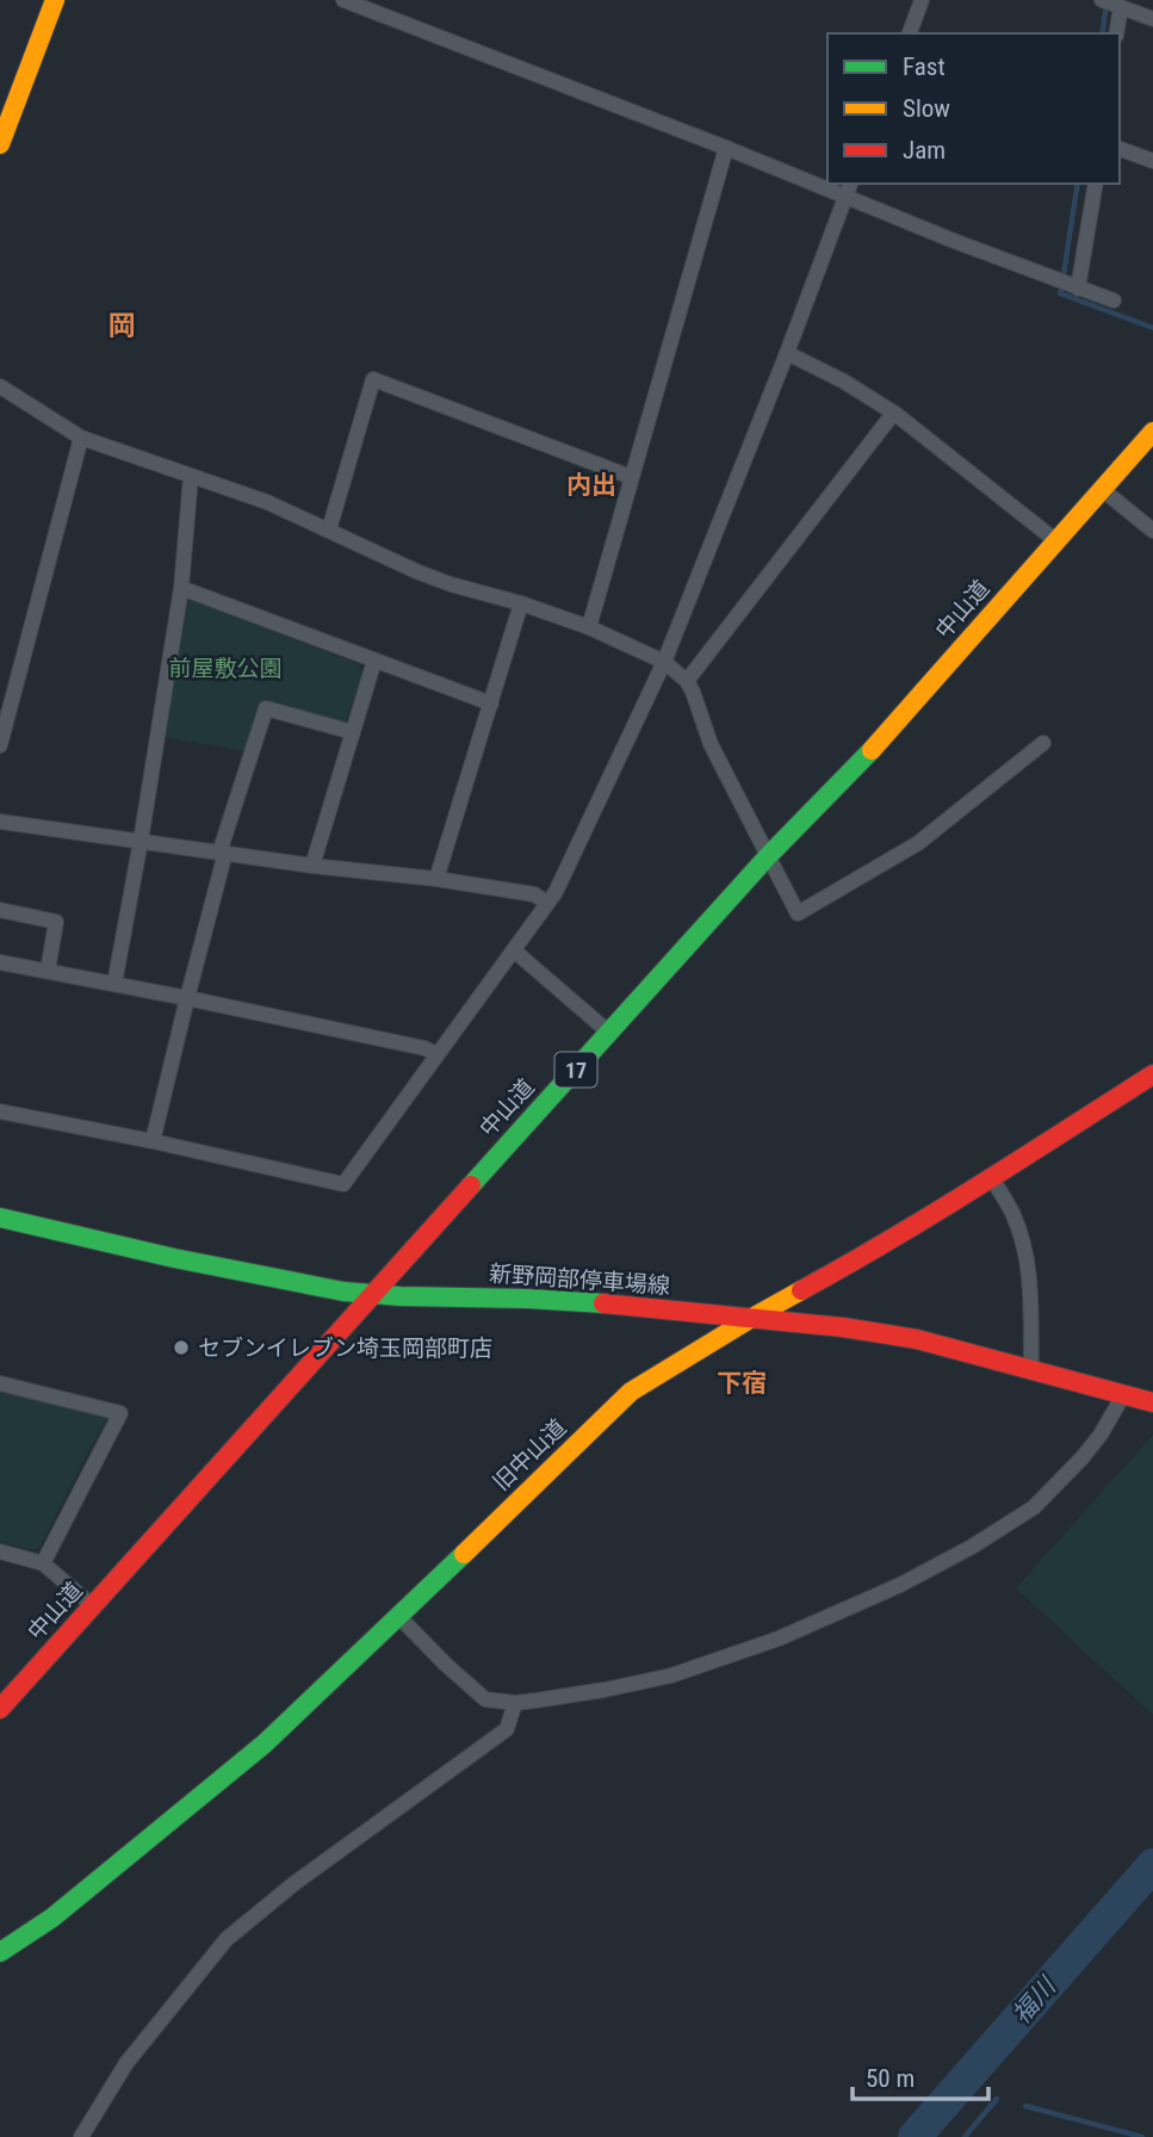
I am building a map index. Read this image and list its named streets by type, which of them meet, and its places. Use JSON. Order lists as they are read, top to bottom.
{
  "streets": {
    "main road": [
      "中山道",
      "17",
      "新野岡部停車場線",
      "旧中山道"
    ]
  },
  "crossings": [
    ["中山道", "新野岡部停車場線"],
    ["新野岡部停車場線", "旧中山道"]
  ],
  "districts": ["岡", "内出", "下宿"],
  "water": ["福川"],
  "parks": ["前屋敷公園"],
  "places": ["セブンイレブン埼玉岡部町店"],
  "legend": ["Fast", "Slow", "Jam"],
  "scale_bar": "50 m"
}
